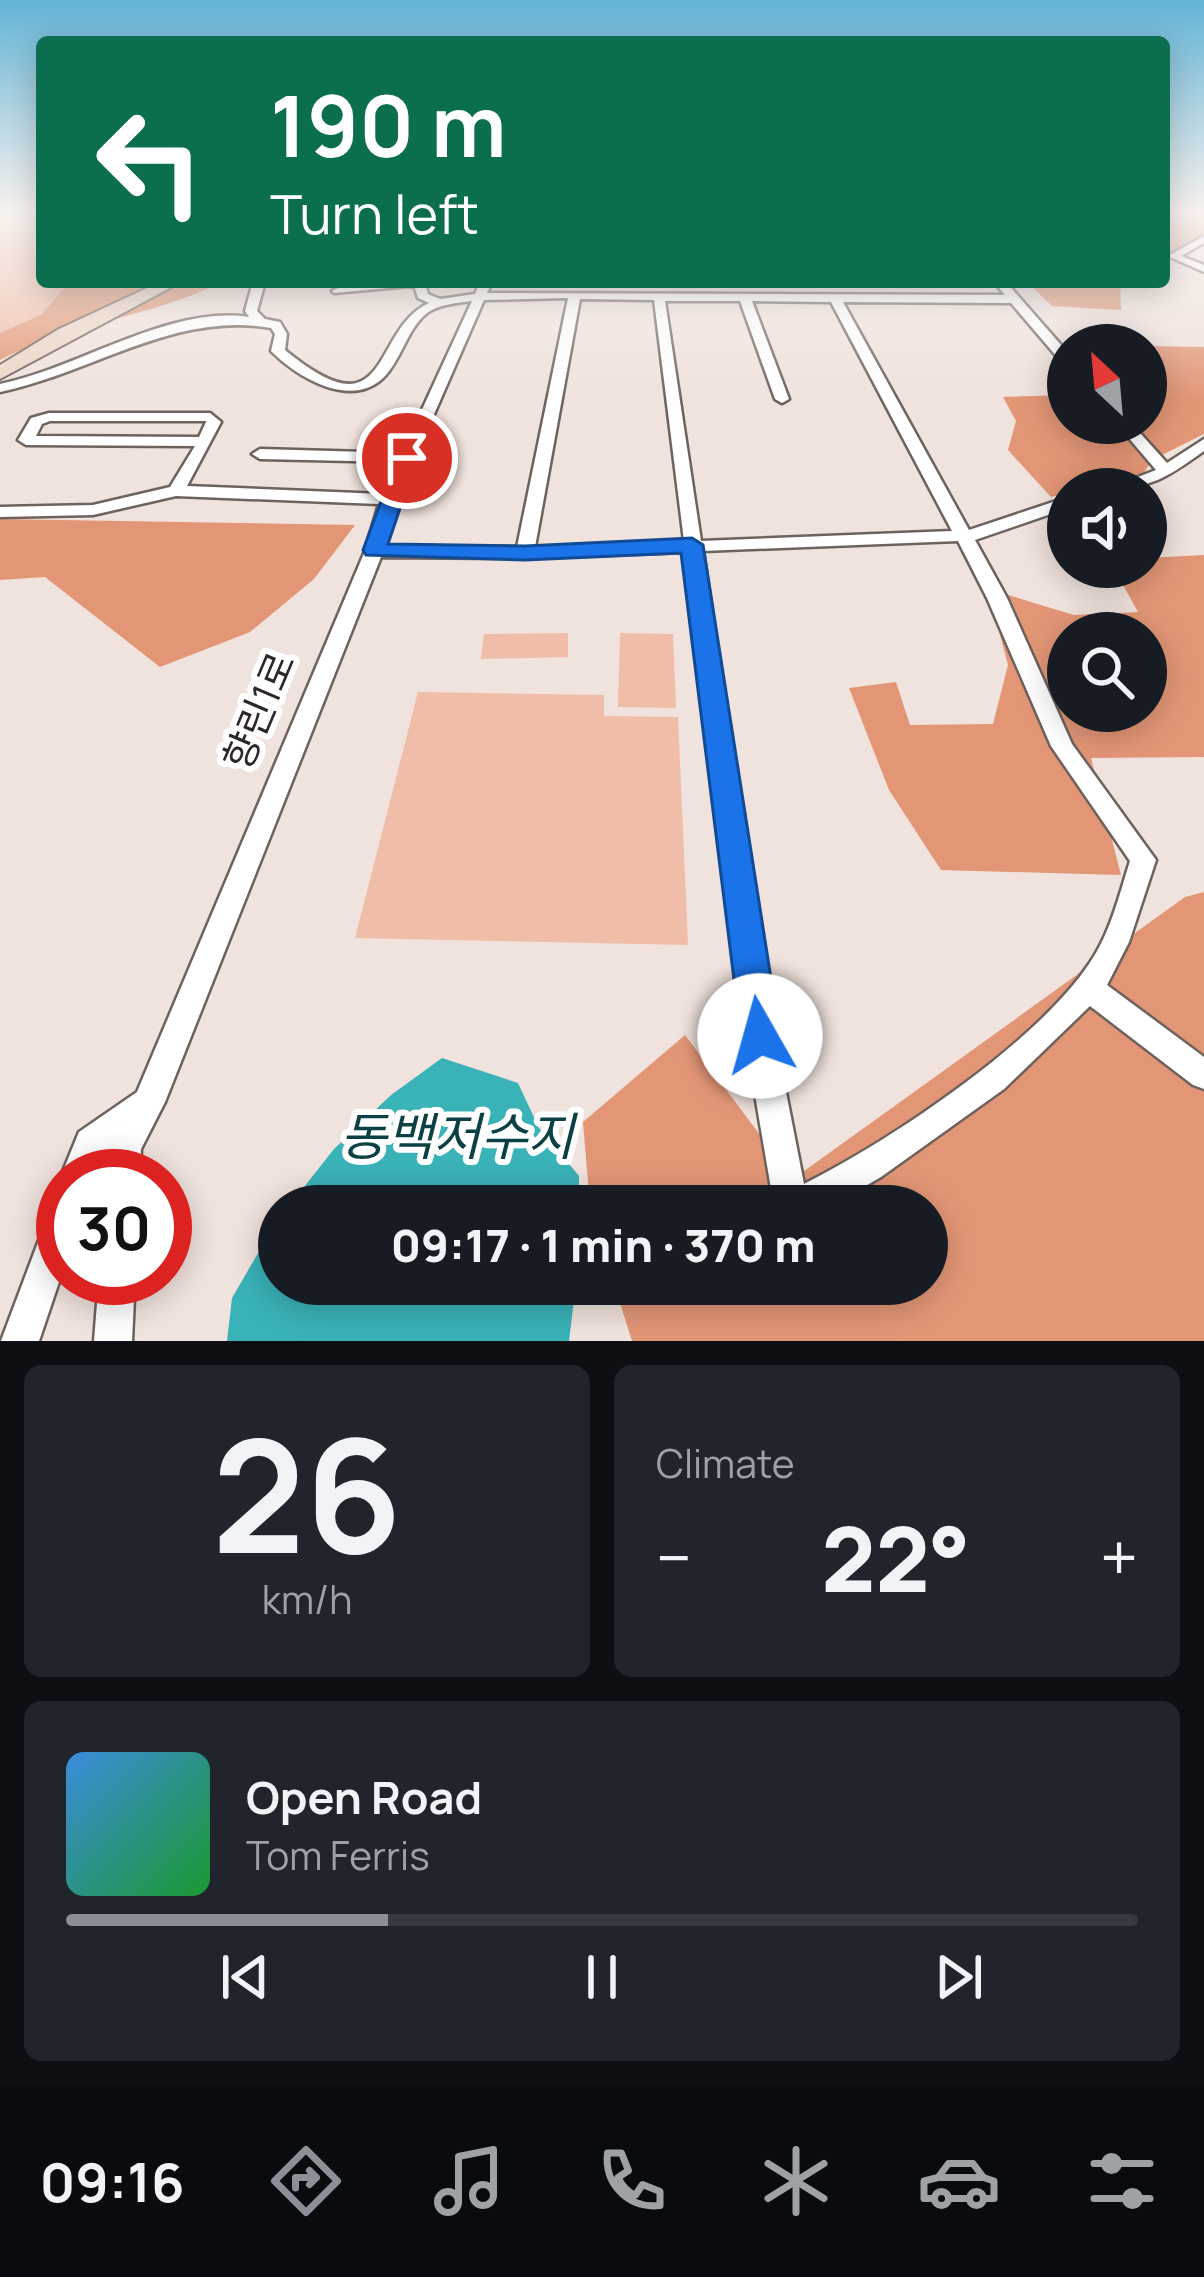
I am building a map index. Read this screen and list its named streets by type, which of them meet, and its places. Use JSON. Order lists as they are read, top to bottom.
{
  "streets": {
    "street": ["향린1로"]
  },
  "water": ["동백저수지"],
  "north": "top left",
  "page": {
    "turn": ["190 m", "Turn left"],
    "limit": "30",
    "trip": "09:17 · 1 min · 370 m",
    "tile": [
      ["26", "km/h"],
      "Climate"
    ],
    "heat": ["−", "22°", "+"],
    "song": ["Open Road", "Tom Ferris"],
    "tabs": "09:16"
  }
}
